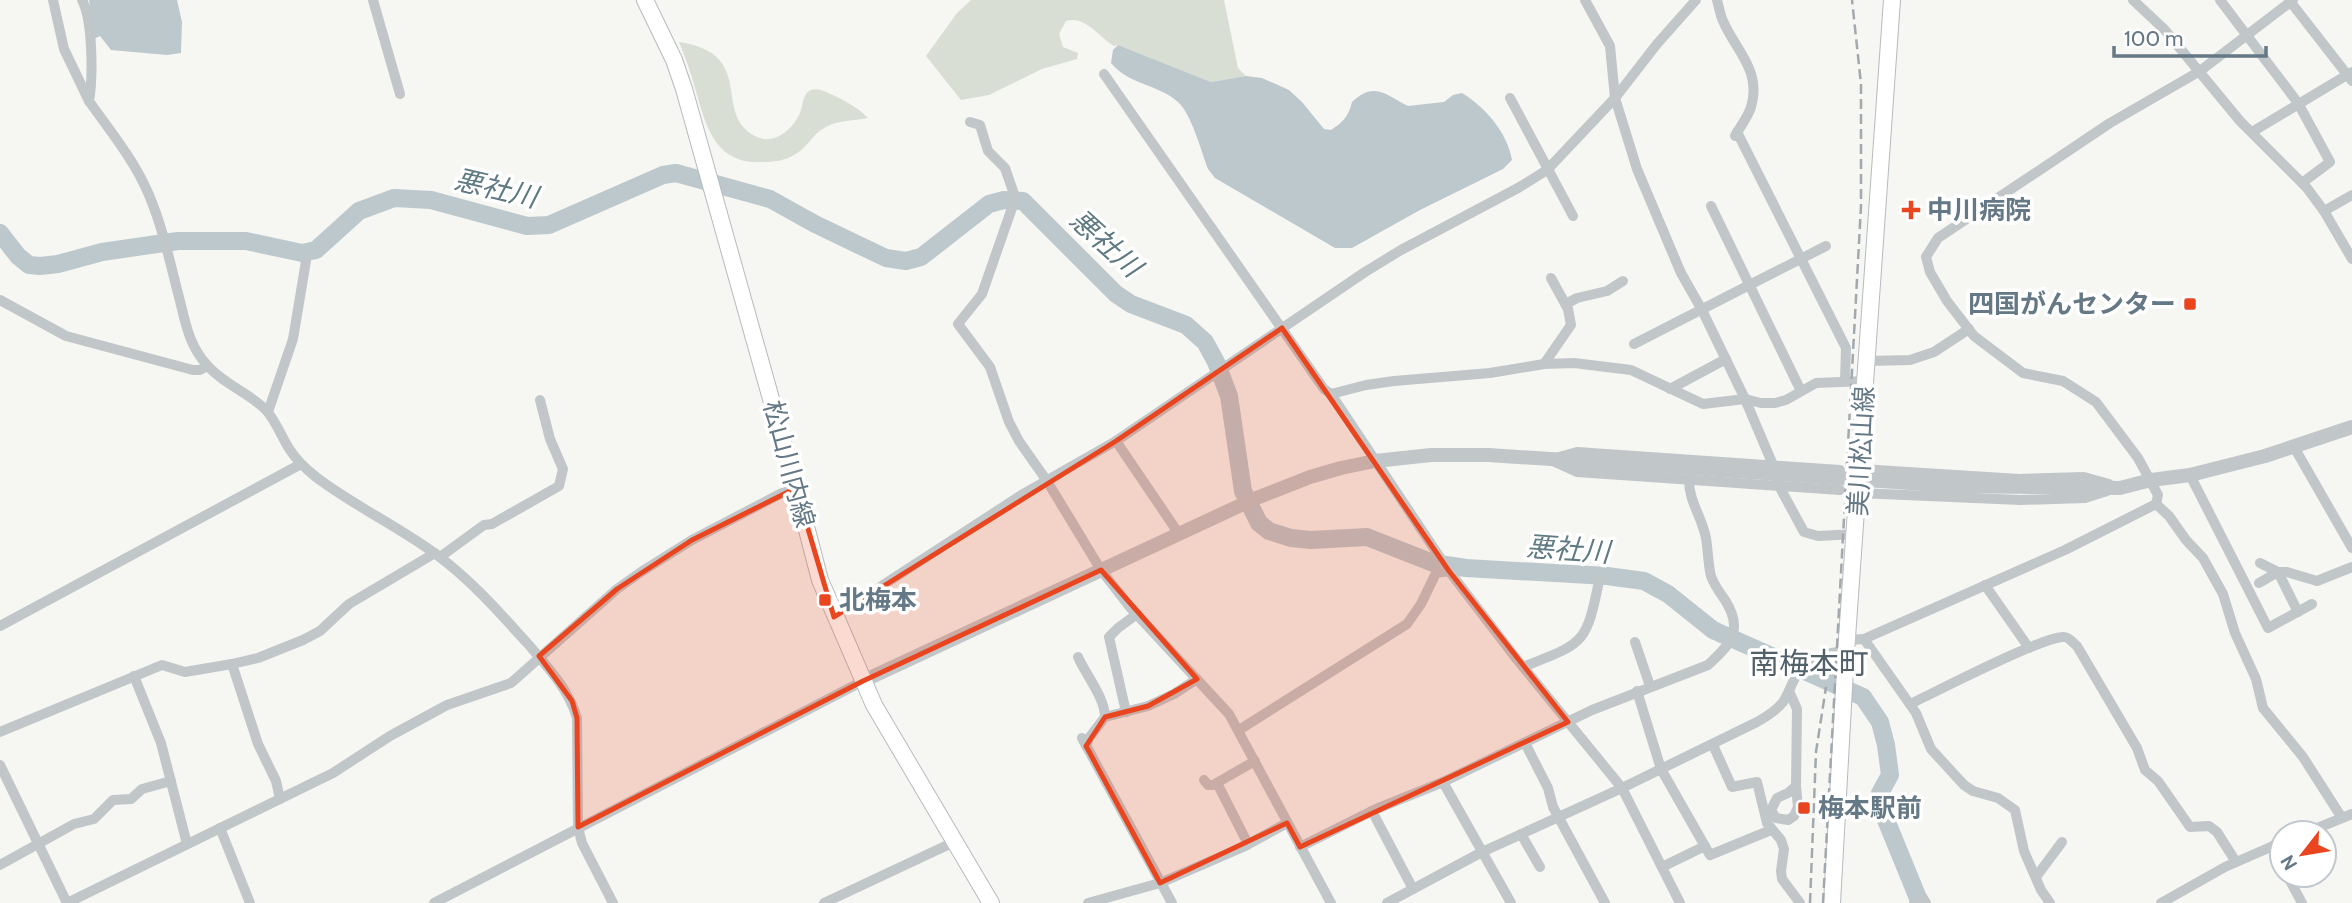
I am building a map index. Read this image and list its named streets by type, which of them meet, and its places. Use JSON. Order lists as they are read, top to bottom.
{
  "streets": {
    "main road": ["美川松山線", "松山川内線"]
  },
  "districts": ["南梅本町"],
  "water": ["悪社川"],
  "places": {
    "health": ["中川病院"],
    "transit": ["四国がんセンター", "北梅本", "梅本駅前"]
  },
  "scale_bar": "100 m",
  "north": "bottom left"
}
